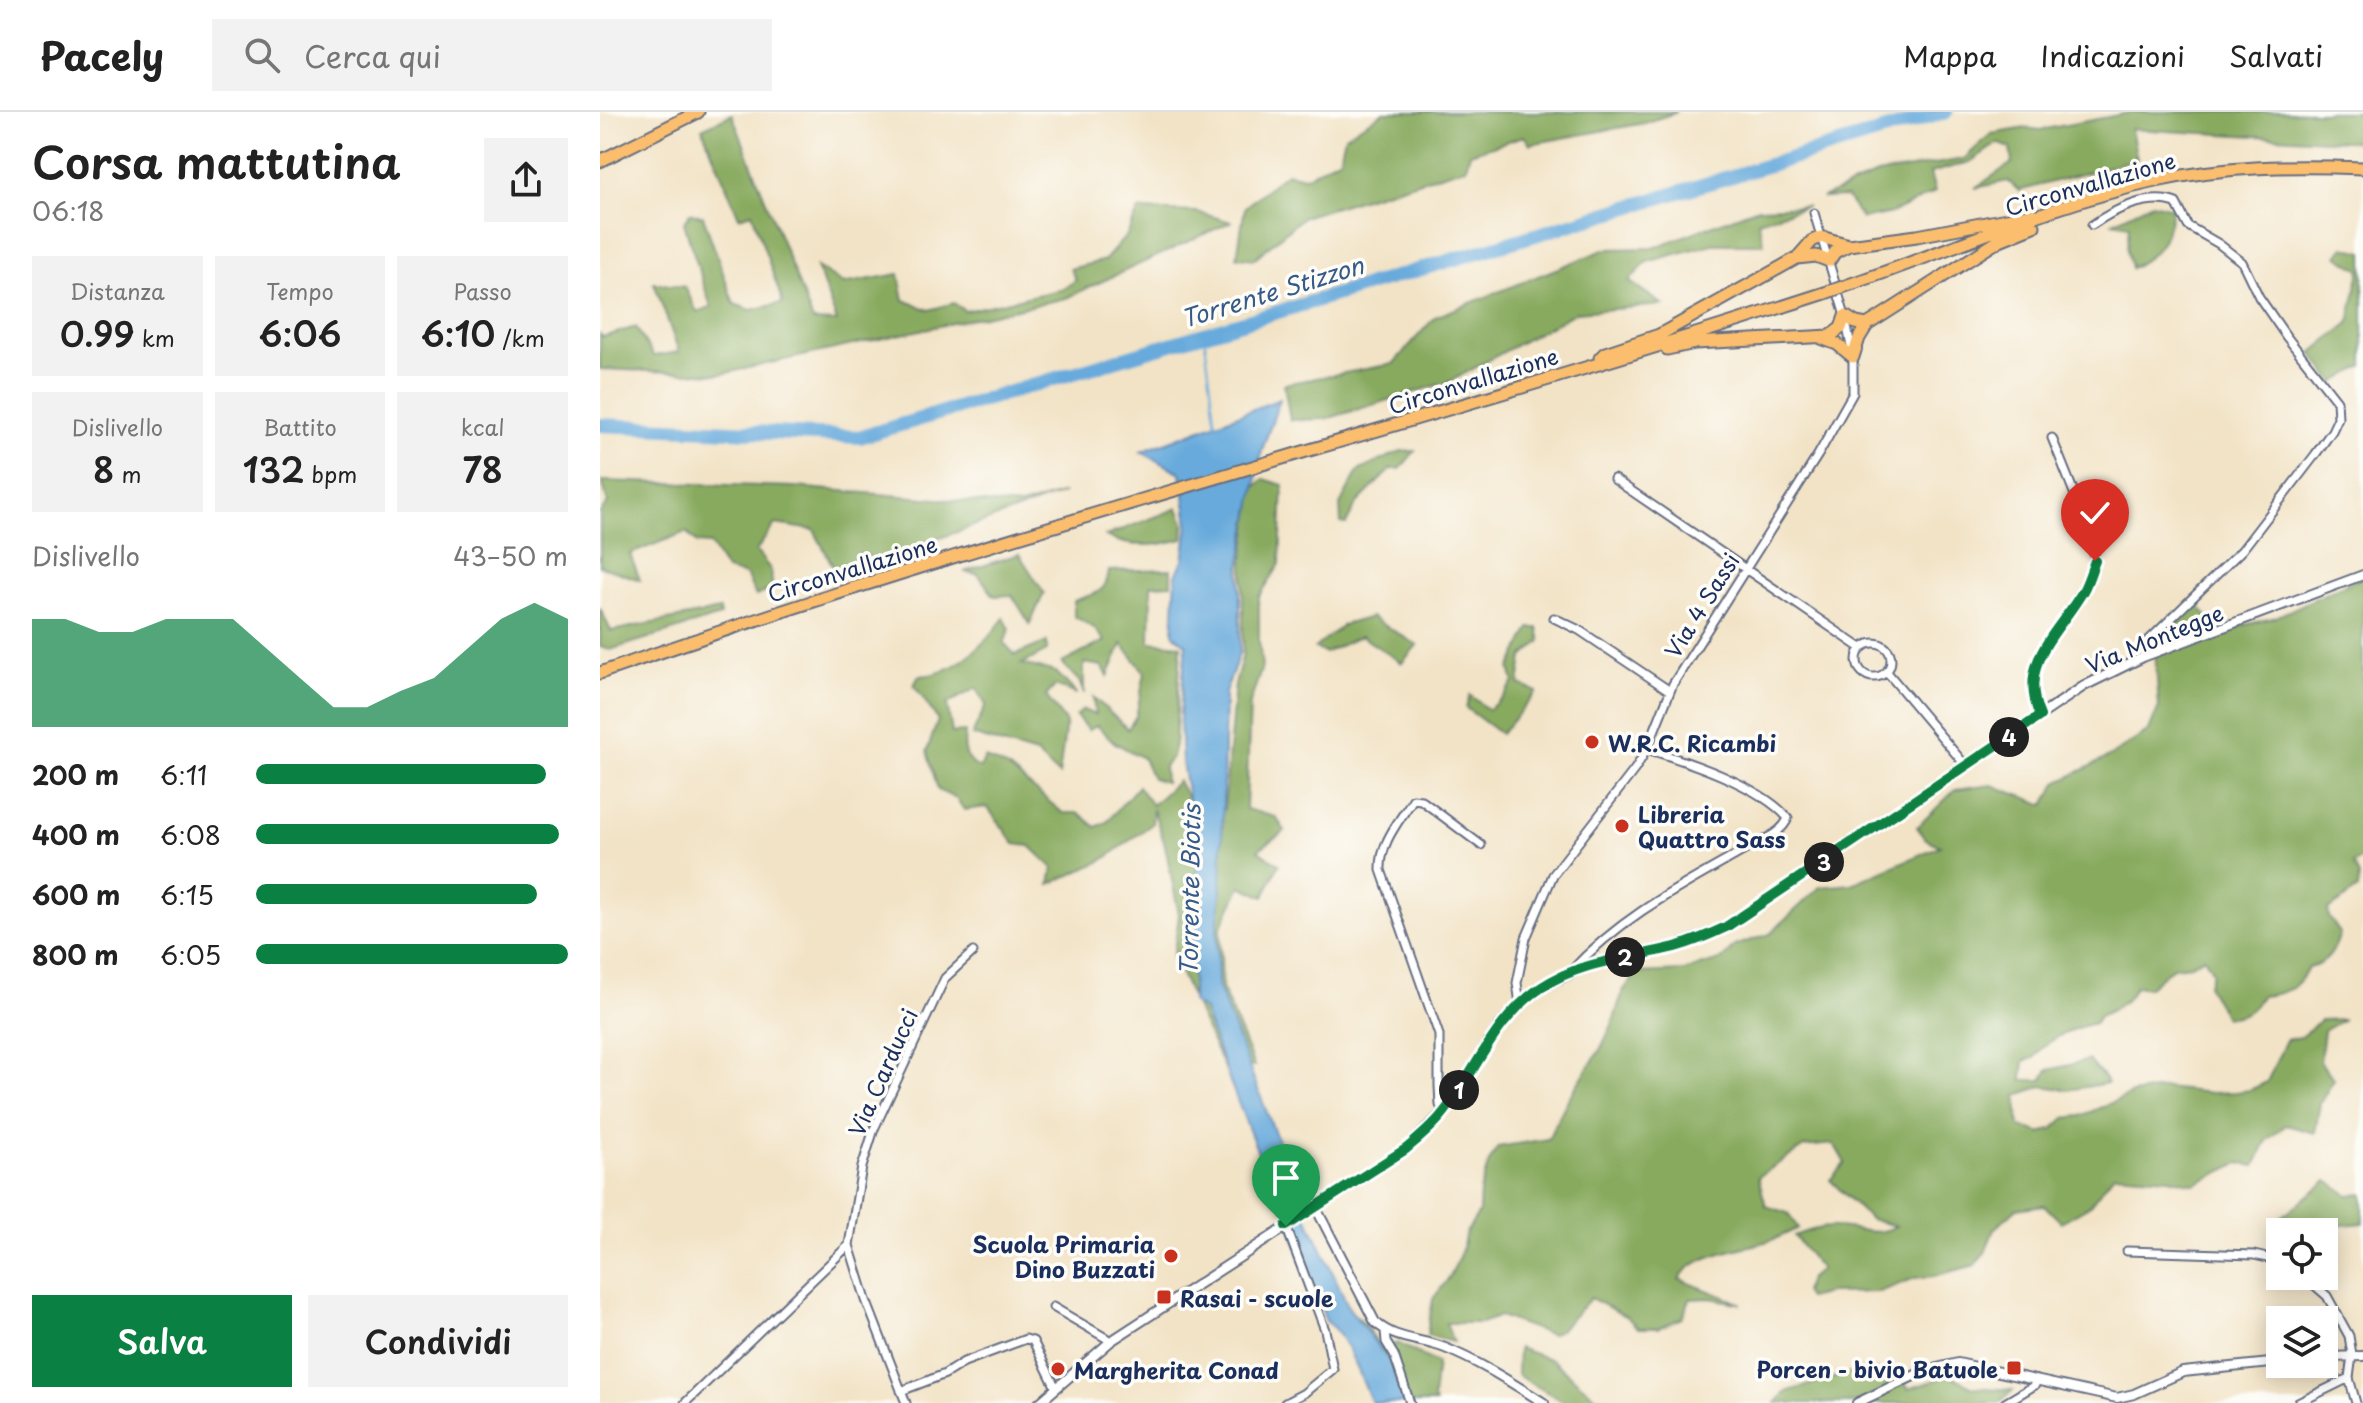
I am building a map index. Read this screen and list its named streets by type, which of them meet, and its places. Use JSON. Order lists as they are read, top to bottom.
{
  "streets": {
    "main road": ["Circonvallazione"],
    "street": ["Via 4 Sassi", "Via Montegge", "Via Carducci"]
  },
  "crossings": [
    ["Via 4 Sassi", "Via Montegge"]
  ],
  "water": ["Torrente Stizzon", "Torrente Biotis"],
  "places": {
    "other": [
      "W.R.C. Ricambi",
      "Libreria Quattro Sass",
      "Scuola Primaria Dino Buzzati",
      "Margherita Conad"
    ],
    "transit": ["Rasai - scuole", "Porcen - bivio Batuole"]
  },
  "page": {
    "header": "Pacely",
    "search": "Cerca qui",
    "nav": ["Mappa", "Indicazioni", "Salvati"],
    "heading": ["Corsa mattutina", "06:18"],
    "stats": [
      ["Distanza", "0.99 km"],
      ["Tempo", "6:06"],
      ["Passo", "6:10 /km"],
      ["Dislivello", "8 m"],
      ["Battito", "132 bpm"],
      ["kcal", "78"]
    ],
    "chart": ["Dislivello", "43–50 m"],
    "pins": [
      "4",
      "3",
      "2",
      "1"
    ],
    "list": [
      {
        "name": "200 m",
        "note": "6:11"
      },
      {
        "name": "400 m",
        "note": "6:08"
      },
      {
        "name": "600 m",
        "note": "6:15"
      },
      {
        "name": "800 m",
        "note": "6:05"
      }
    ],
    "buttons": ["Salva", "Condividi"]
  }
}
